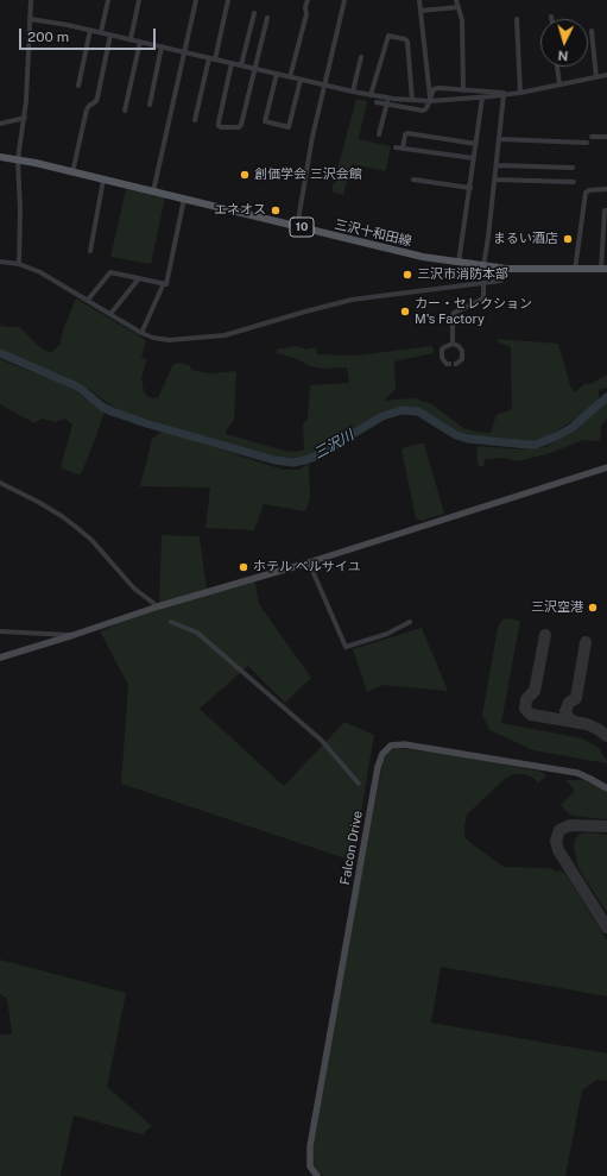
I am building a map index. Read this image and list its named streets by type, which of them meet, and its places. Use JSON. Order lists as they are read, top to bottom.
{
  "streets": {
    "main road": ["10", "三沢十和田線"],
    "street": ["Falcon Drive"]
  },
  "water": ["三沢川"],
  "places": [
    "創価学会 三沢会館",
    "エネオス",
    "まるい酒店",
    "三沢市消防本部",
    "カー・セレクション M's Factory",
    "ホテル ベルサイユ",
    "三沢空港"
  ],
  "scale_bar": "200 m",
  "north": "bottom"
}
